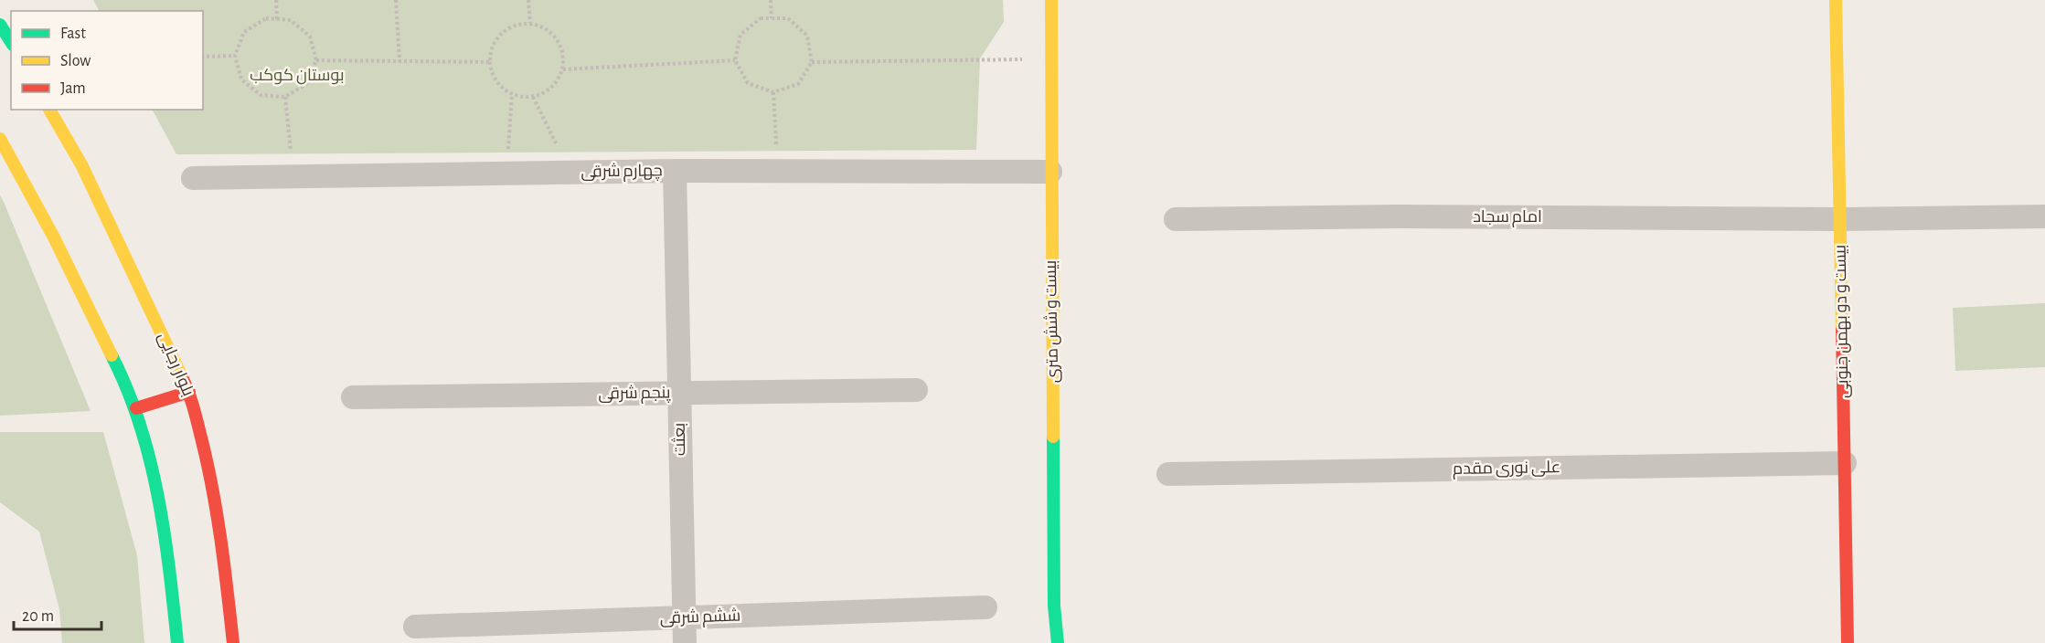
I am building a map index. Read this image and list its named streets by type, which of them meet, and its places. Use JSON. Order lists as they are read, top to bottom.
{
  "streets": {
    "street": [
      "چهارم شرقی",
      "امام سجاد",
      "بیست و شش متری",
      "بیست و دو بهمن جنوبی",
      "بلوار رجایی",
      "پنجم شرقی",
      "بعثت",
      "علی نوری مقدم",
      "ششم شرقی"
    ]
  },
  "crossings": [
    ["چهارم شرقی", "بیست و شش متری"],
    ["چهارم شرقی", "بعثت"],
    ["امام سجاد", "بیست و دو بهمن جنوبی"],
    ["بیست و دو بهمن جنوبی", "علی نوری مقدم"],
    ["پنجم شرقی", "بعثت"],
    ["بعثت", "ششم شرقی"]
  ],
  "parks": ["بوستان کوکب"],
  "legend": ["Fast", "Slow", "Jam"],
  "scale_bar": "20 m"
}
